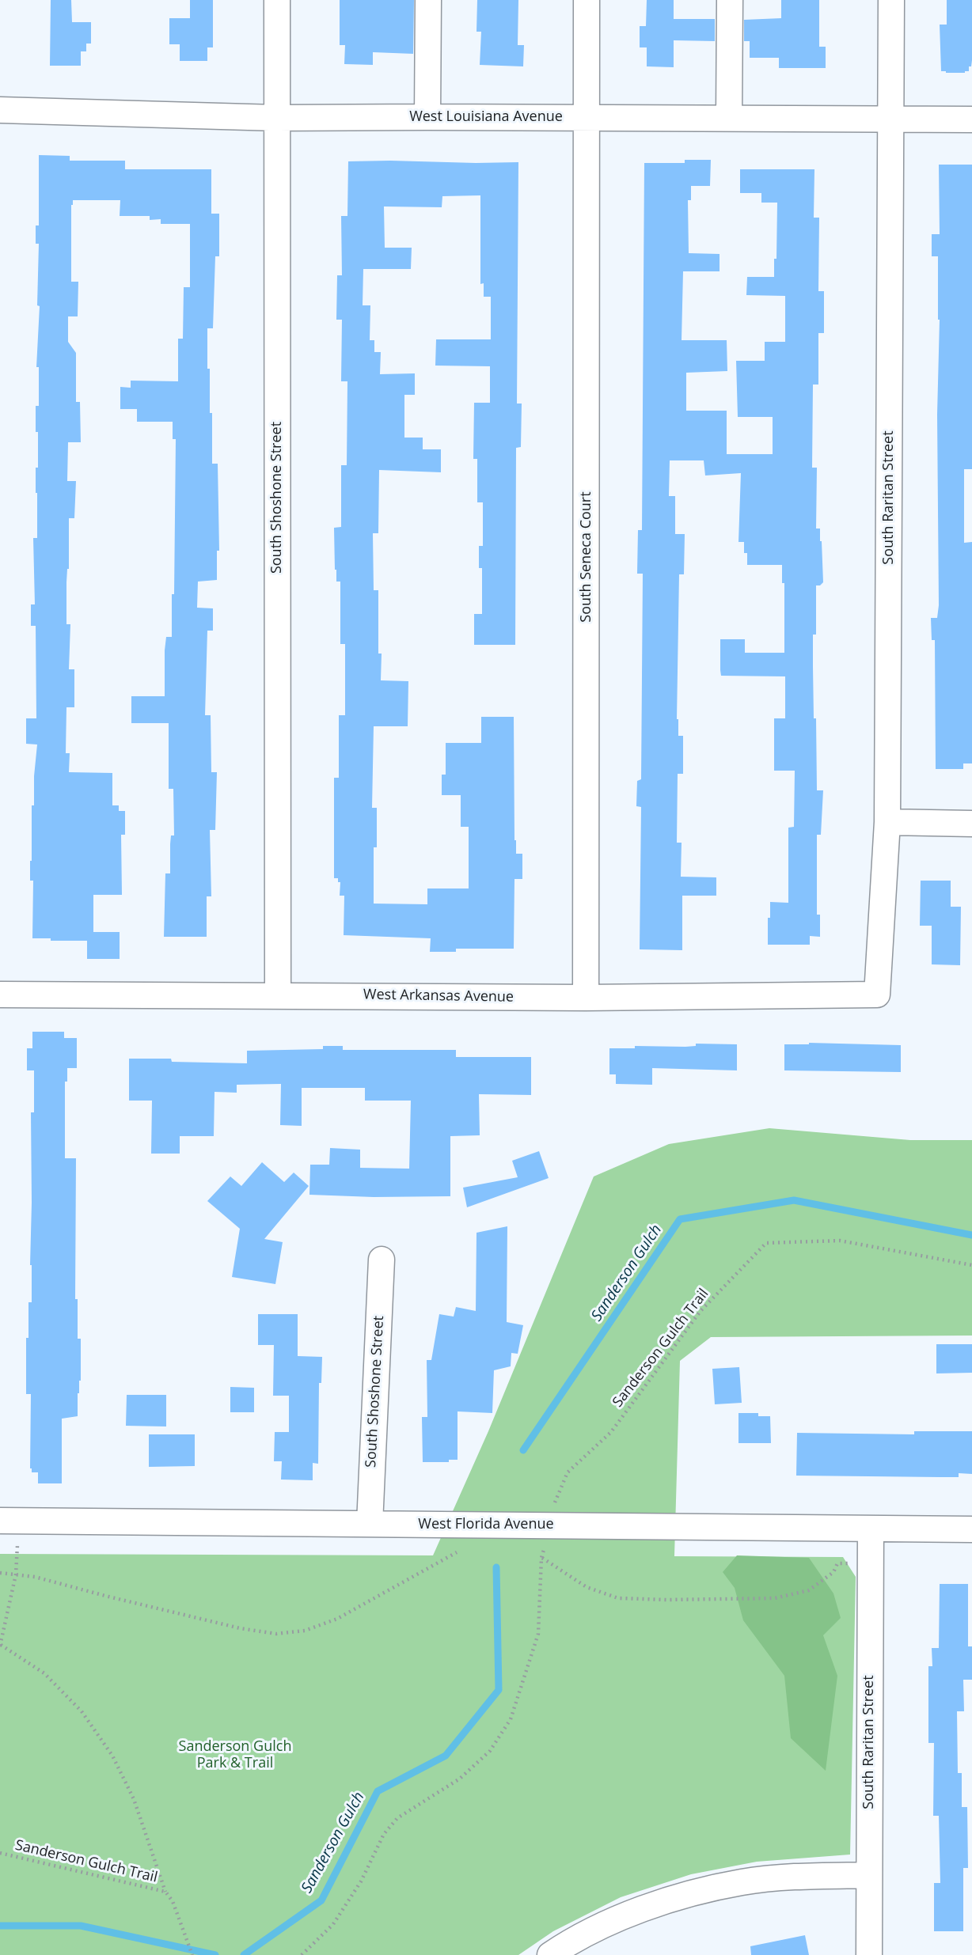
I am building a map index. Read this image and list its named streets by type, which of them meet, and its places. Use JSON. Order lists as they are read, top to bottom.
{
  "streets": {
    "street": [
      "West Louisiana Avenue",
      "South Shoshone Street",
      "South Raritan Street",
      "South Seneca Court",
      "West Arkansas Avenue",
      "West Florida Avenue"
    ],
    "path": ["Sanderson Gulch Trail"]
  },
  "crossings": [
    ["West Louisiana Avenue", "South Shoshone Street"],
    ["West Louisiana Avenue", "South Raritan Street"],
    ["West Louisiana Avenue", "South Seneca Court"],
    ["South Shoshone Street", "West Arkansas Avenue"],
    ["South Shoshone Street", "West Florida Avenue"],
    ["South Raritan Street", "West Arkansas Avenue"],
    ["South Raritan Street", "West Florida Avenue"],
    ["South Seneca Court", "West Arkansas Avenue"]
  ],
  "water": ["Sanderson Gulch"],
  "parks": ["Sanderson Gulch Park & Trail"]
}
